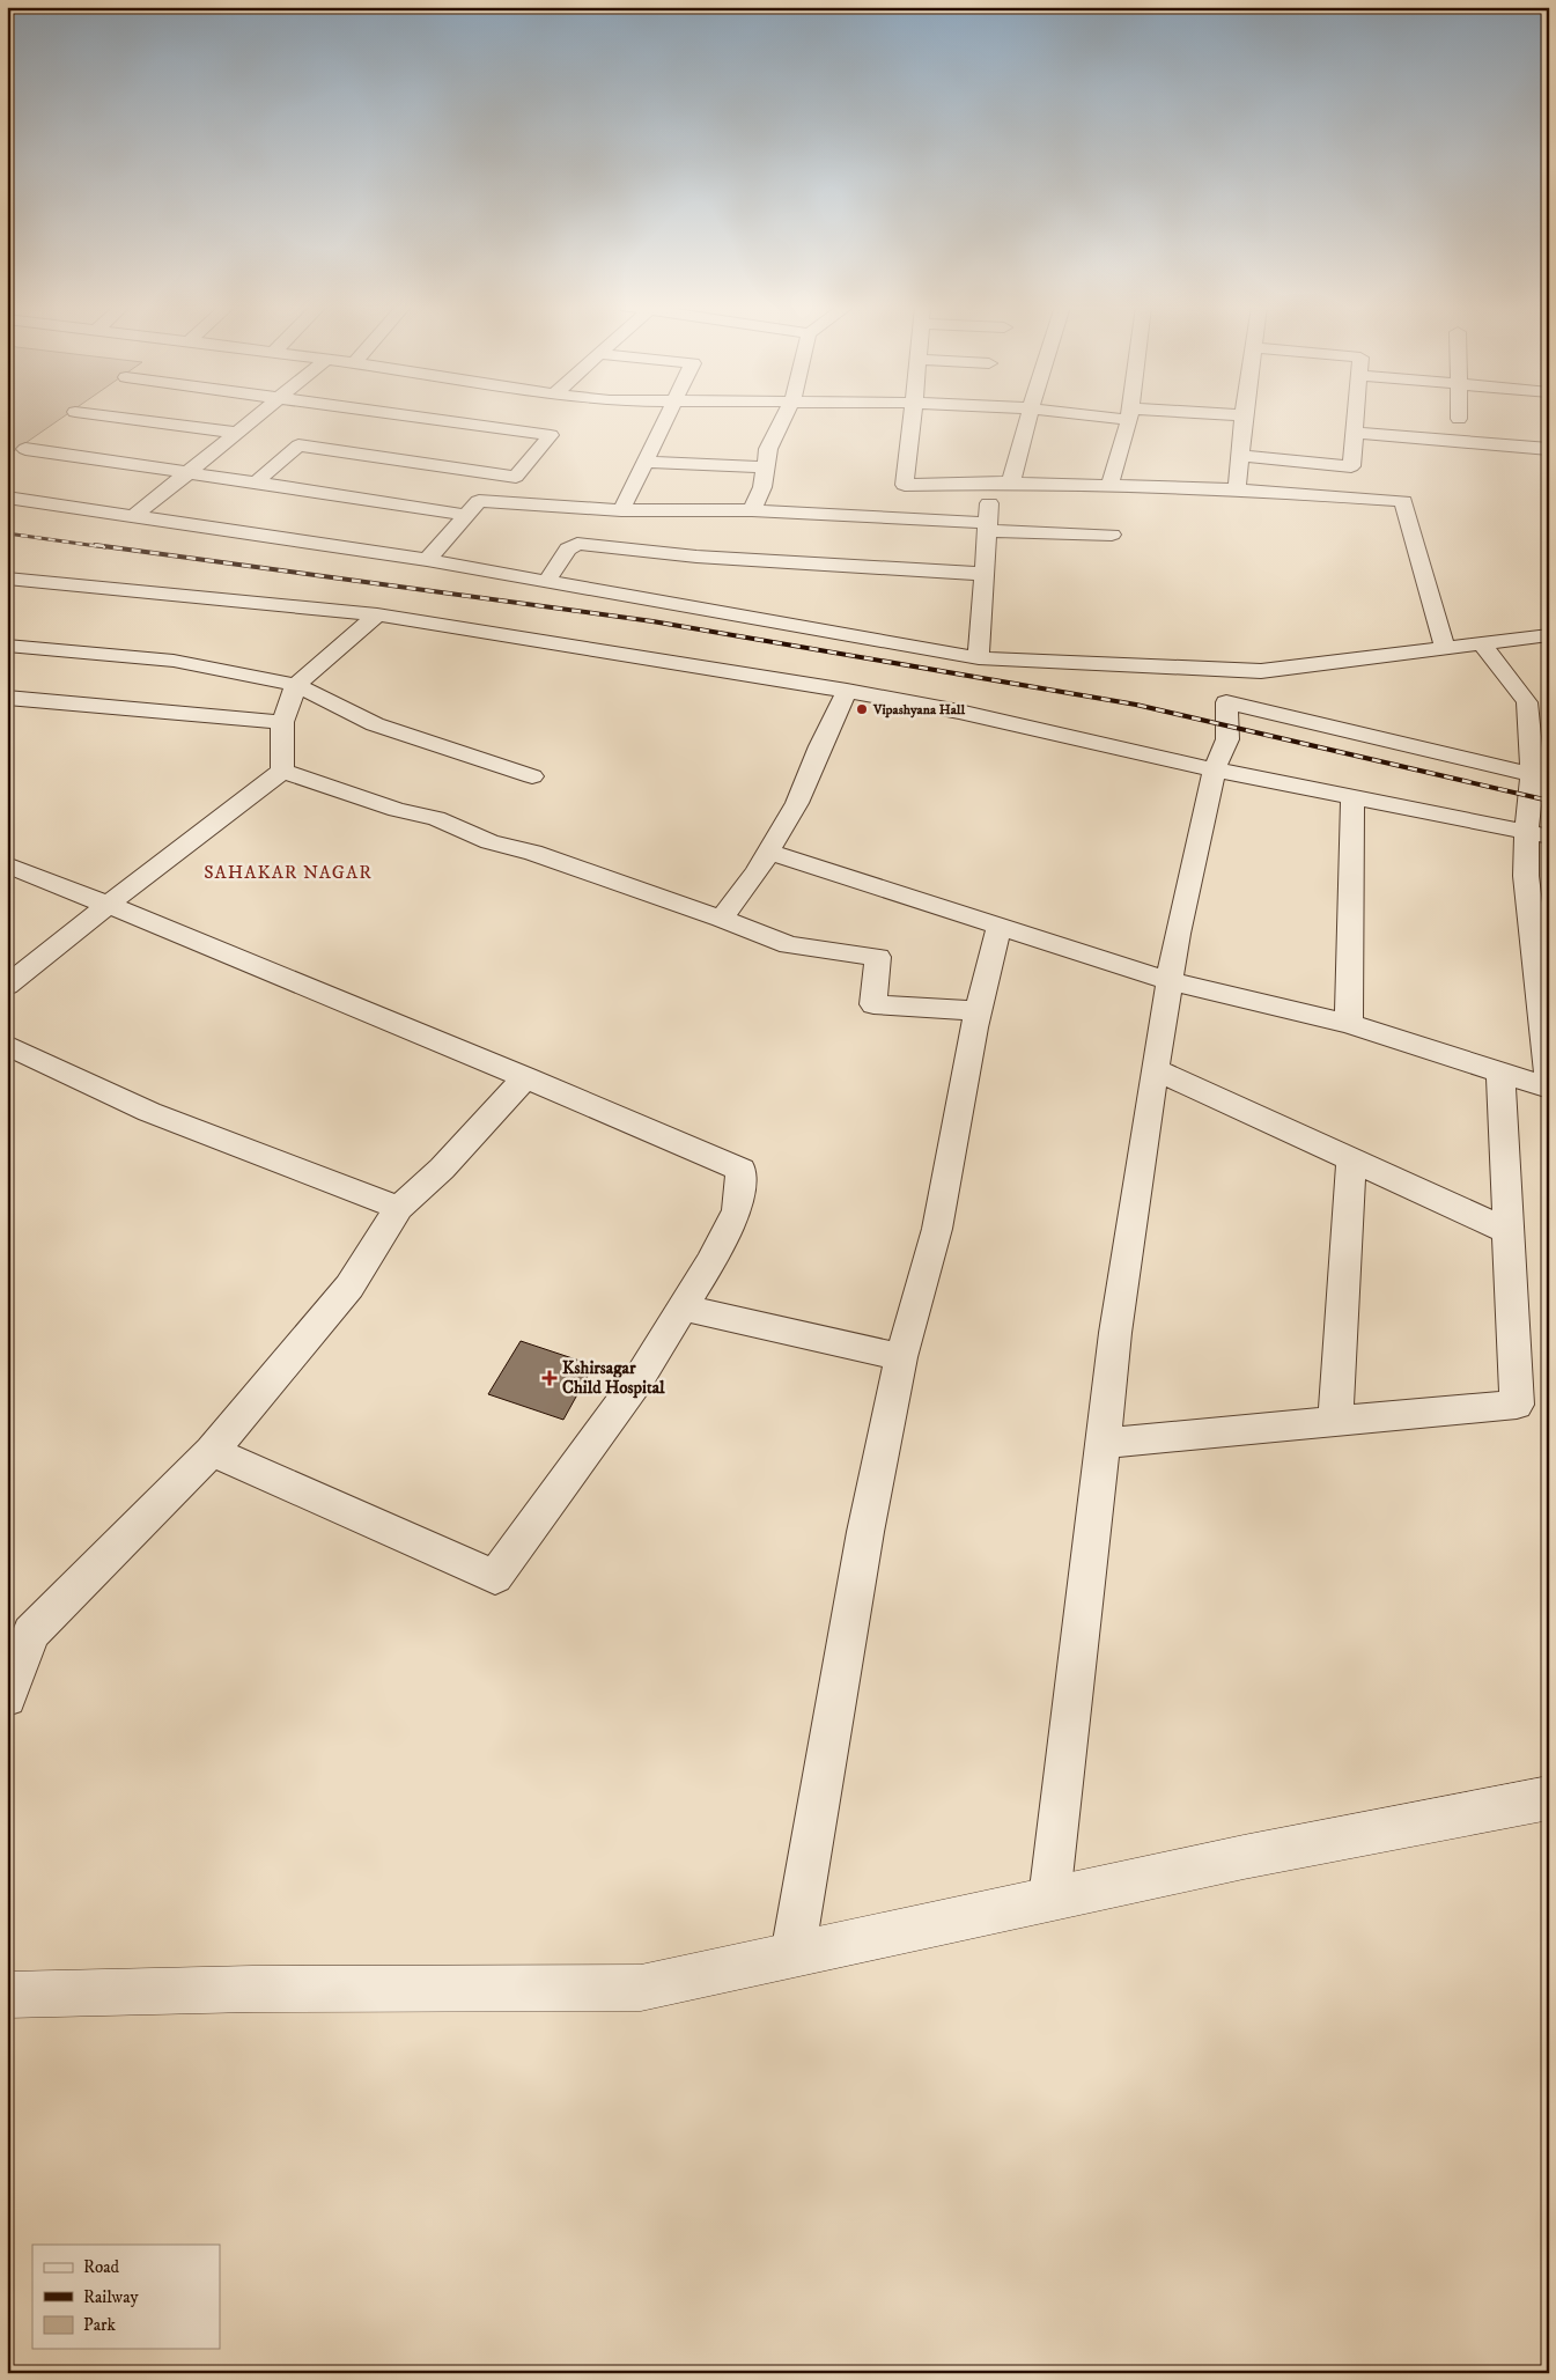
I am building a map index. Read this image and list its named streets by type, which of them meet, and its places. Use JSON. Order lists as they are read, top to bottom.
{
  "districts": ["SAHAKAR NAGAR"],
  "places": {
    "other": ["Vipashyana Hall"],
    "health": ["Kshirsagar Child Hospital"]
  },
  "legend": ["Road", "Railway", "Park"]
}
